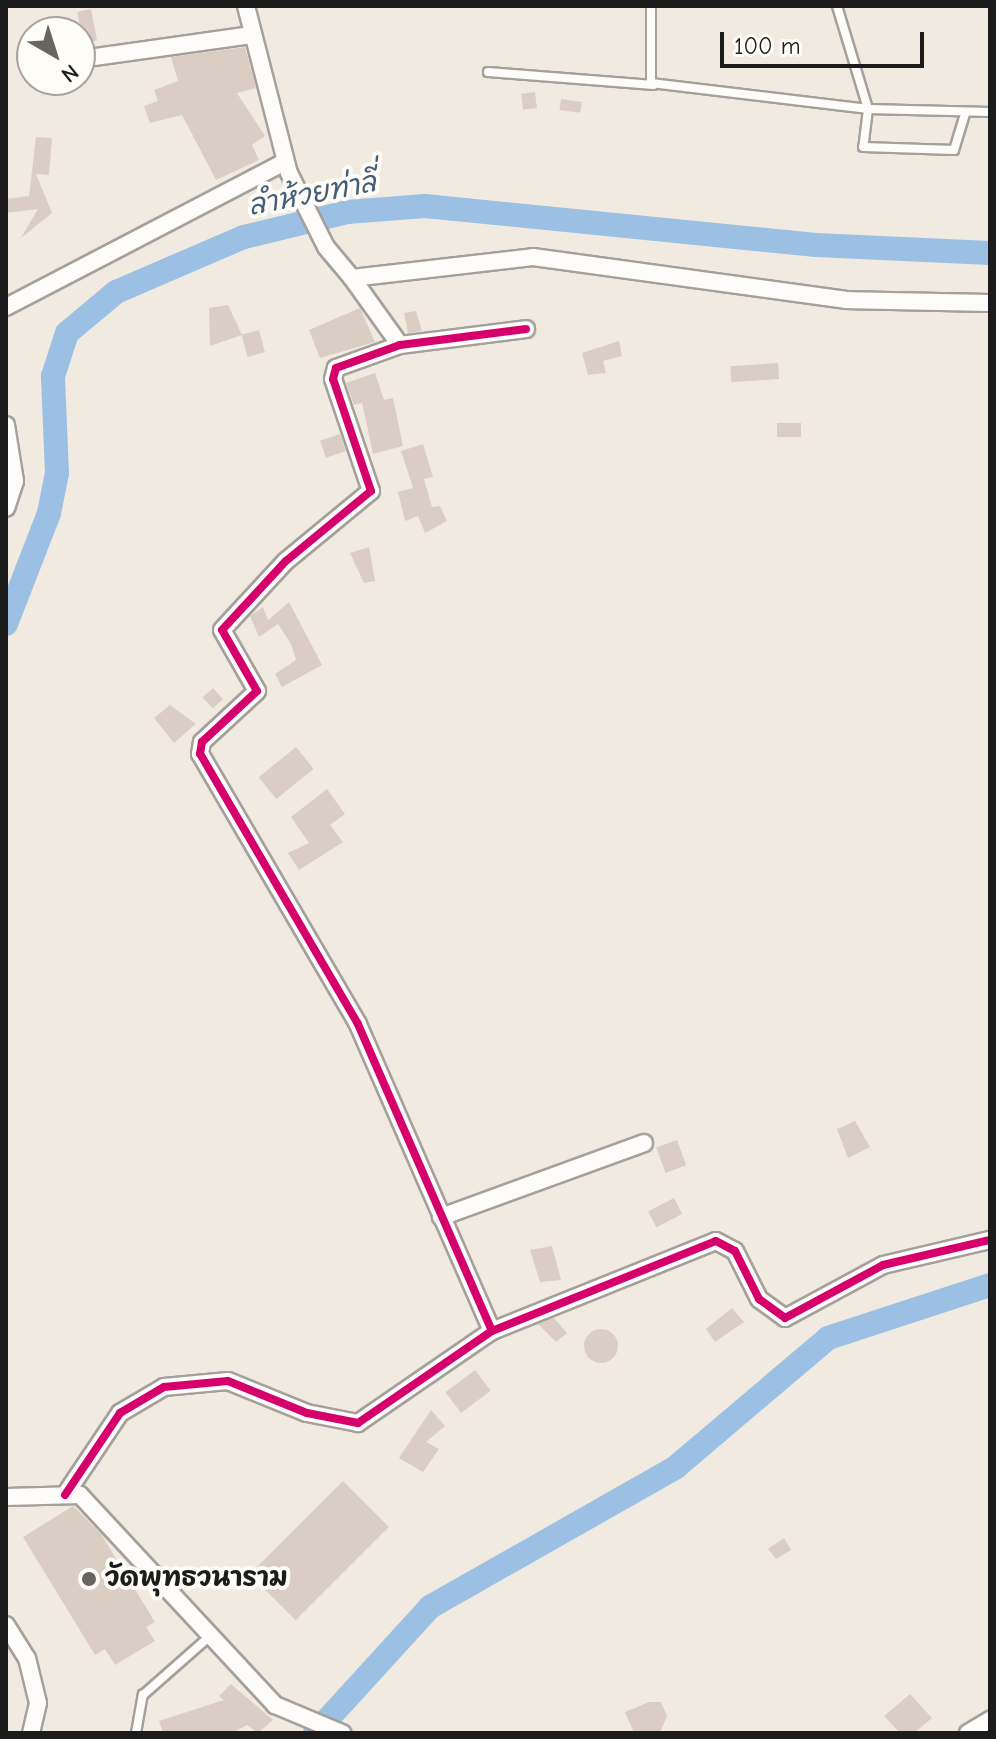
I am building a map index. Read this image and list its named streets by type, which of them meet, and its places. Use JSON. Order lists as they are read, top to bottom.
{
  "water": ["ลำห้วยท่าลี่"],
  "places": ["วัดพุทธวนาราม"],
  "scale_bar": "100 m",
  "north": "bottom right"
}
